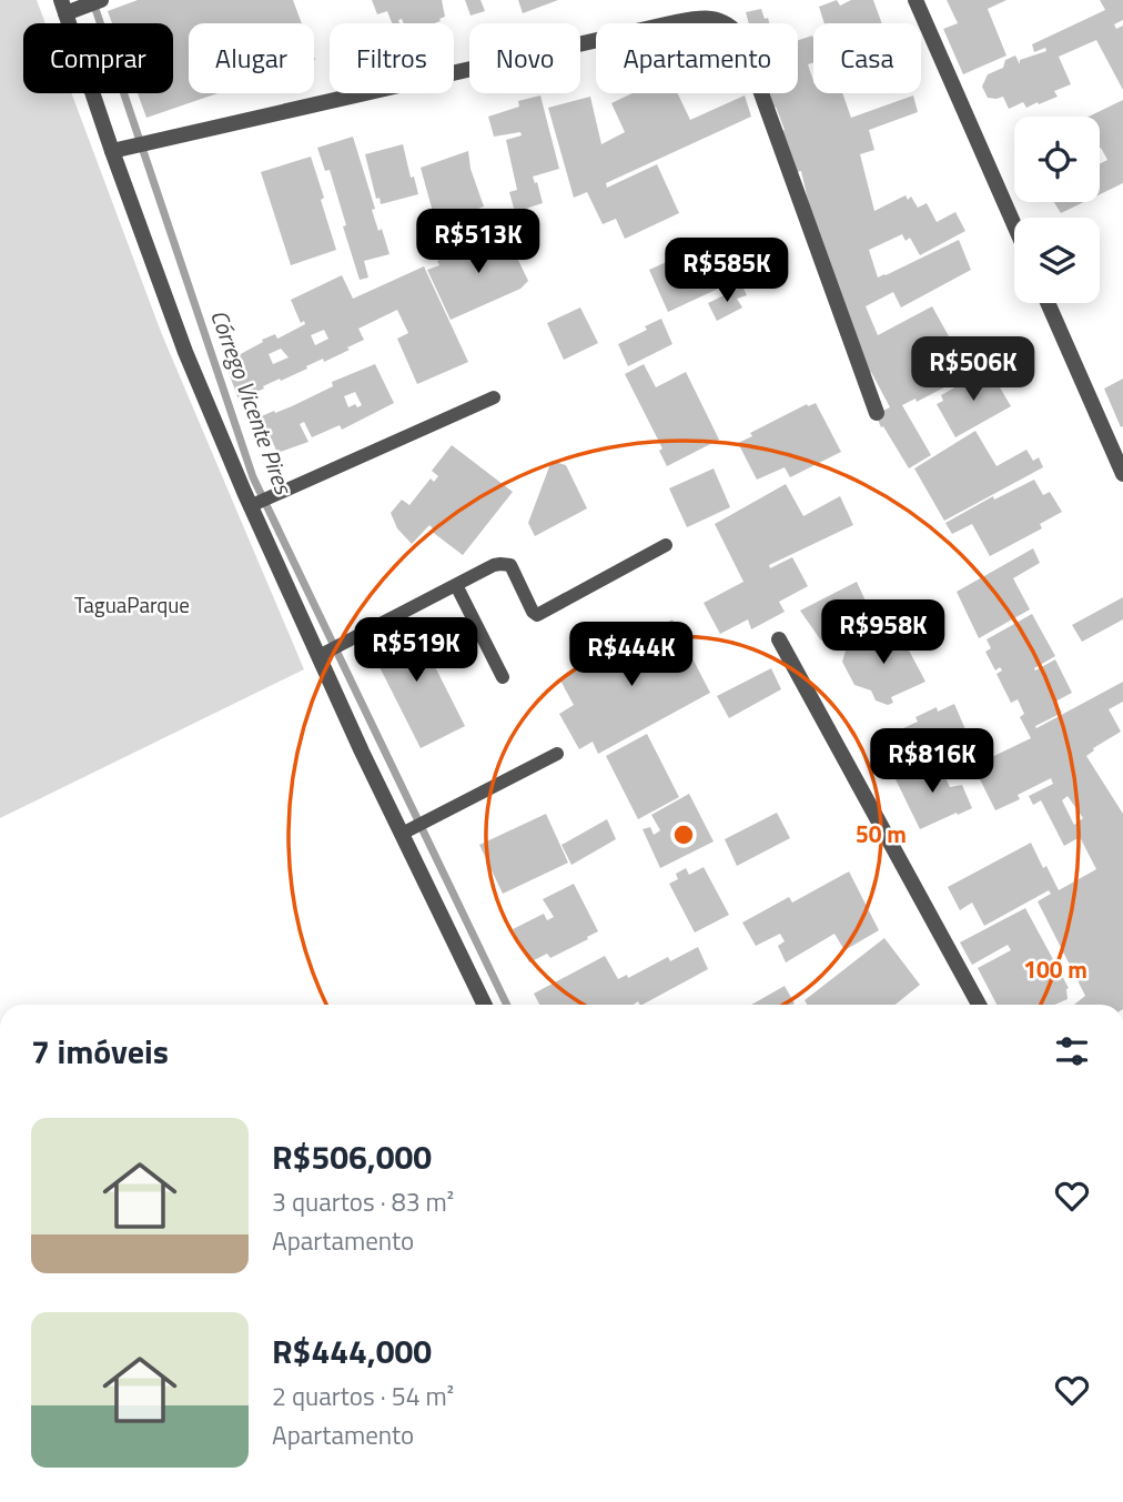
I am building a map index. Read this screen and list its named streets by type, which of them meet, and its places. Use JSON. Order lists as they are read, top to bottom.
{
  "water": ["Córrego Vicente Pires"],
  "parks": ["TaguaParque"],
  "page": {
    "chip": [
      "Comprar",
      "Alugar",
      "Filtros",
      "Novo",
      "Apartamento",
      "Casa"
    ],
    "price": [
      "R$513K",
      "R$585K",
      "R$506K",
      "R$958K",
      "R$519K",
      "R$444K",
      "R$816K"
    ],
    "heading": "7 imóveis",
    "list": [
      {
        "name": "R$506,000",
        "note": "3 quartos · 83 m² · Apartamento"
      },
      {
        "name": "R$444,000",
        "note": "2 quartos · 54 m² · Apartamento"
      }
    ]
  },
  "rings": ["50 m", "100 m"]
}
